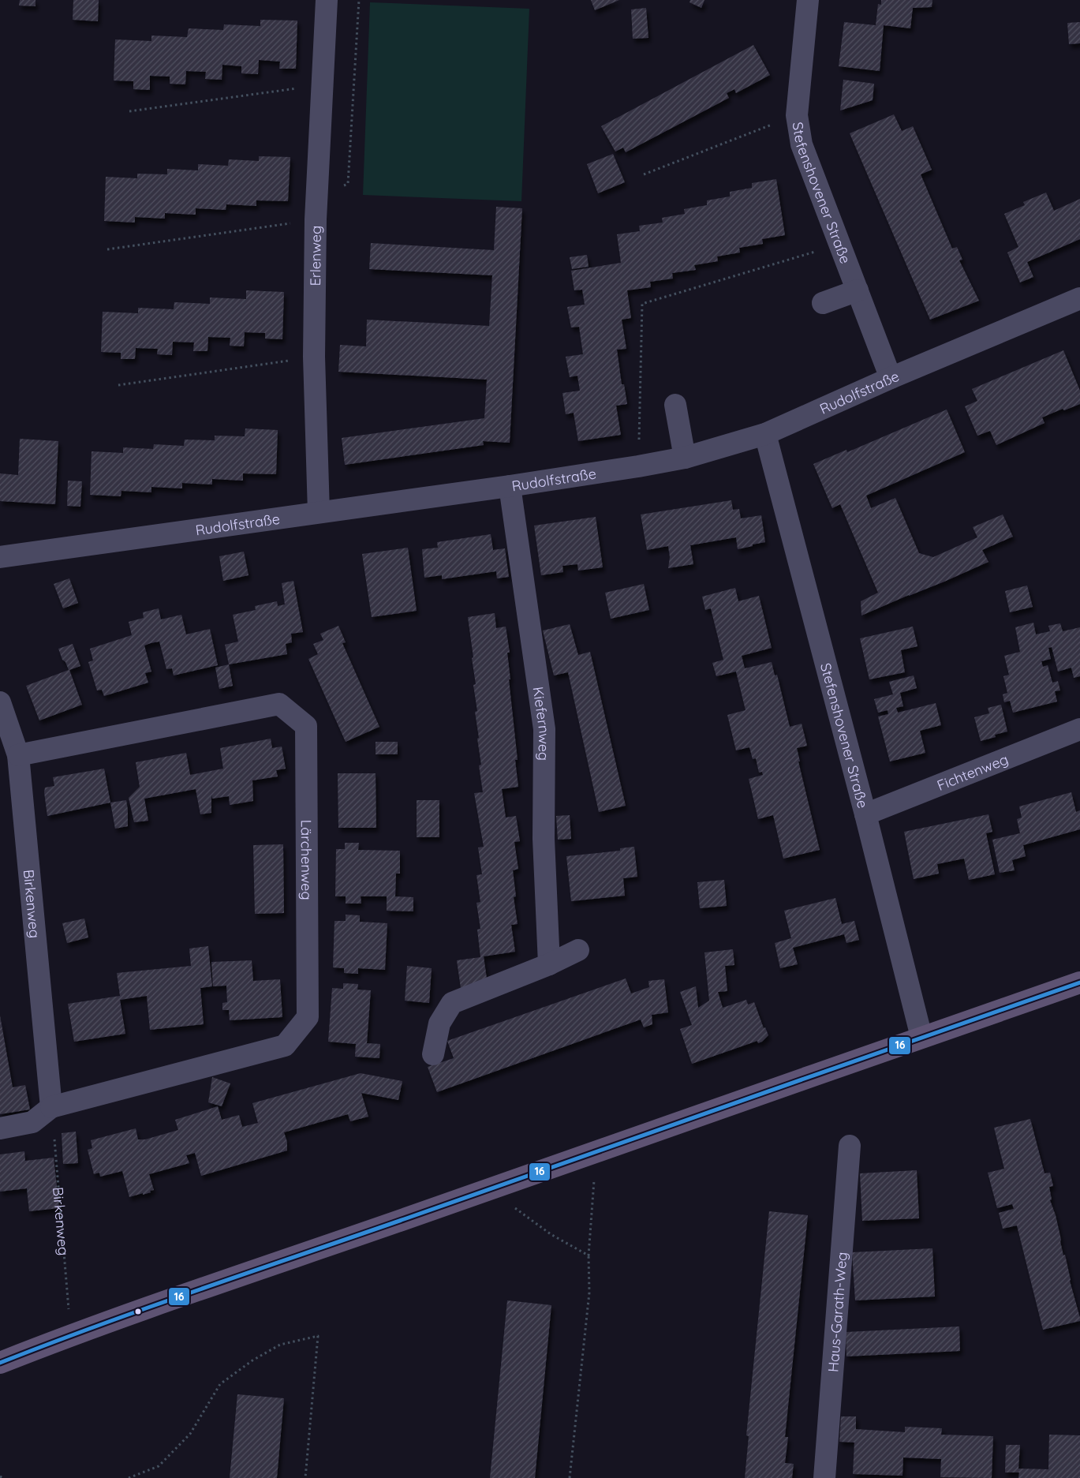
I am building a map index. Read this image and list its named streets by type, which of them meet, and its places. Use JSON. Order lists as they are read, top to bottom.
{
  "streets": {
    "street": [
      "Stefenshovener Straße",
      "Erlenweg",
      "Rudolfstraße",
      "Kiefernweg",
      "Fichtenweg",
      "Lärchenweg",
      "Birkenweg",
      "Haus-Garath-Weg"
    ]
  },
  "crossings": [
    ["Stefenshovener Straße", "Rudolfstraße"],
    ["Stefenshovener Straße", "Fichtenweg"],
    ["Erlenweg", "Rudolfstraße"],
    ["Rudolfstraße", "Kiefernweg"],
    ["Lärchenweg", "Birkenweg"]
  ],
  "lines": ["transit line 16"]
}
